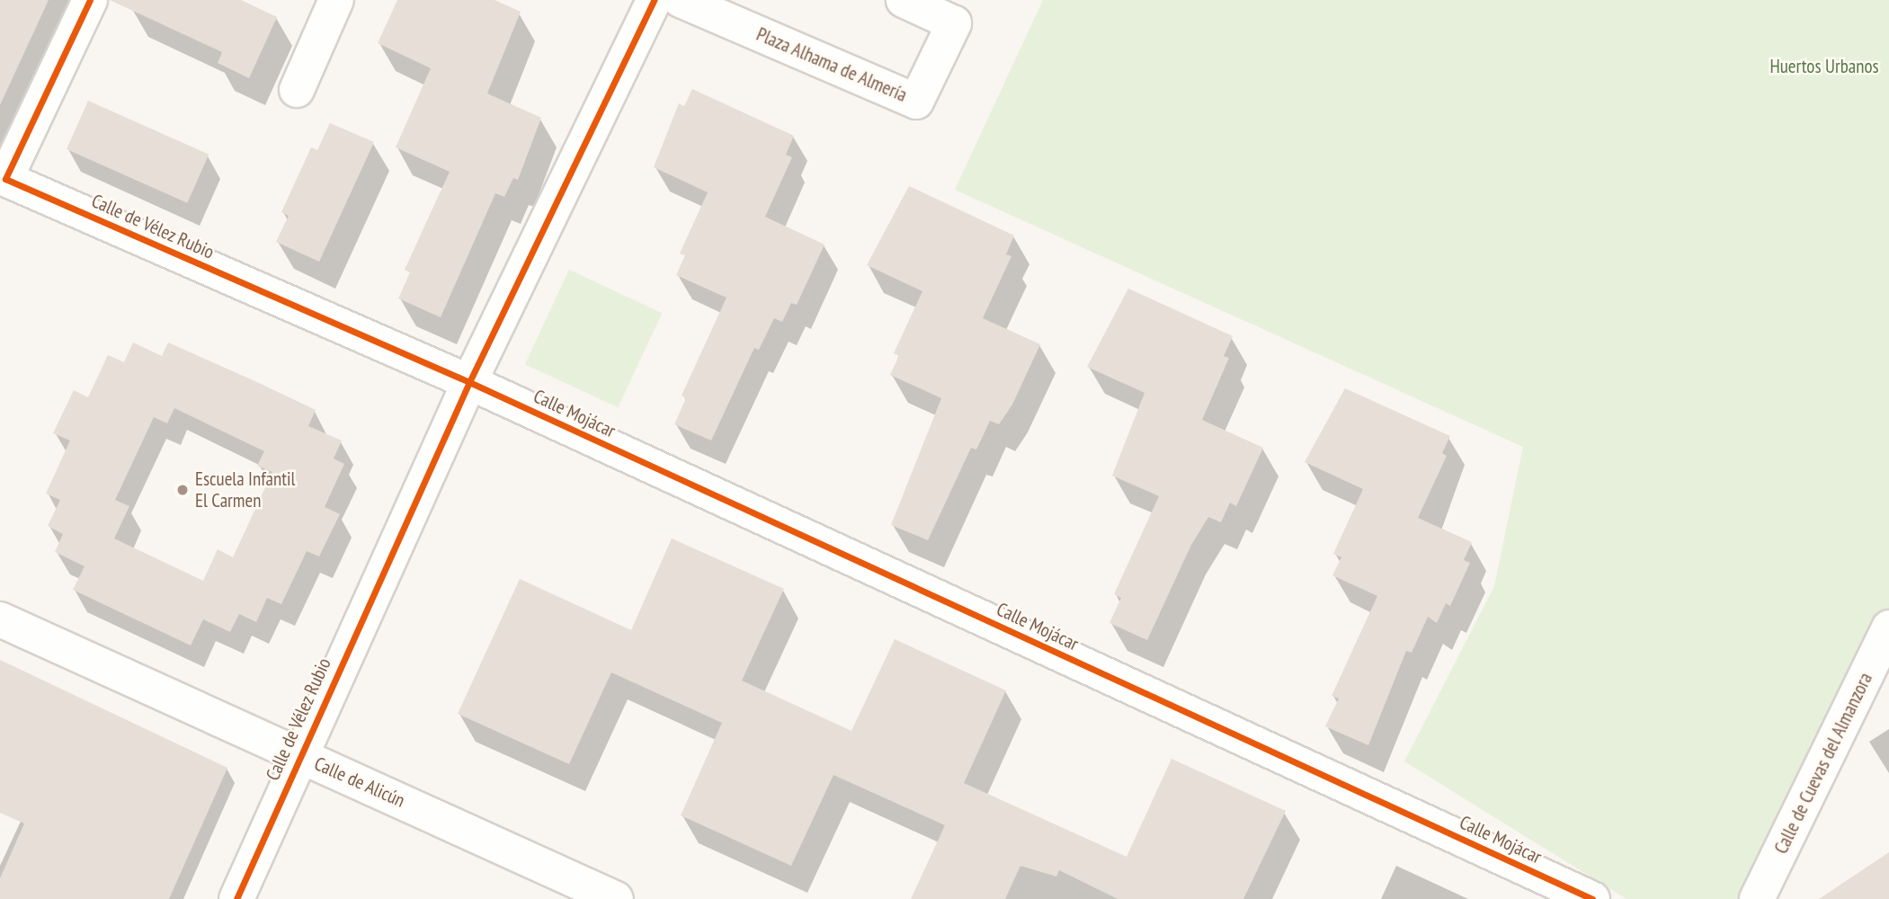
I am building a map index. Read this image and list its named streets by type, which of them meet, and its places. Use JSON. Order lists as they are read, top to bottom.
{
  "streets": {
    "street": [
      "Plaza Alhama de Almería",
      "Calle de Vélez Rubio",
      "Calle Mojácar",
      "Calle de Cuevas del Almanzora",
      "Calle de Alicún"
    ]
  },
  "crossings": [
    ["Calle de Vélez Rubio", "Calle Mojácar"],
    ["Calle de Vélez Rubio", "Calle de Alicún"]
  ],
  "parks": ["Huertos Urbanos"],
  "places": ["Escuela Infantil El Carmen"]
}
